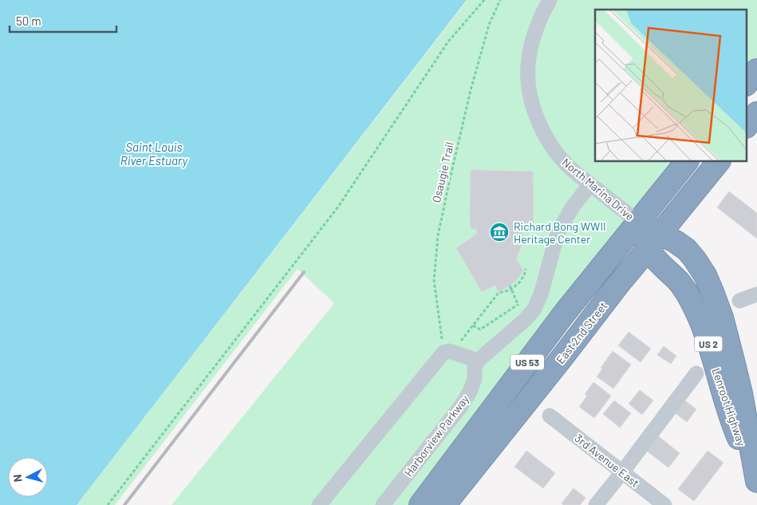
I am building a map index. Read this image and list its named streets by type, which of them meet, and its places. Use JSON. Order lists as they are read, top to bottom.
{
  "streets": {
    "highway": [
      "East 2nd Street",
      "US 2",
      "US 53",
      "Lenroot Highway"
    ],
    "street": ["North Marina Drive", "Harborview Parkway", "3rd Avenue East"],
    "path": ["Osaugie Trail"]
  },
  "crossings": [
    ["North Marina Drive", "US 53"],
    ["North Marina Drive", "Lenroot Highway"],
    ["East 2nd Street", "Lenroot Highway"],
    ["US 53", "Lenroot Highway"]
  ],
  "water": ["Saint Louis River Estuary"],
  "places": {
    "museum": ["Richard Bong WWII Heritage Center"]
  },
  "scale_bar": "50 m",
  "north": "left"
}
